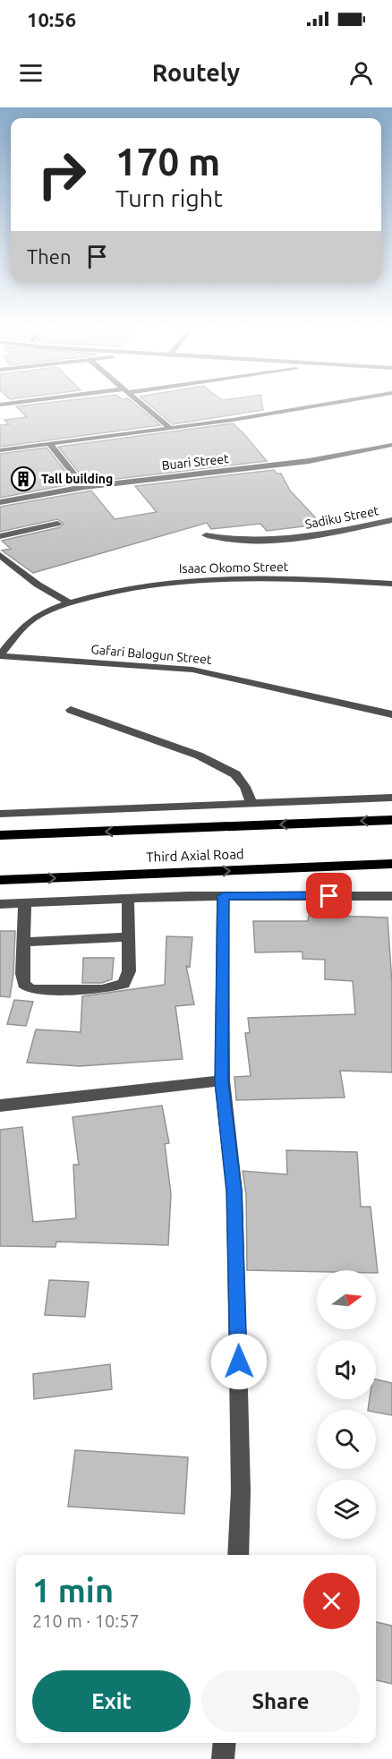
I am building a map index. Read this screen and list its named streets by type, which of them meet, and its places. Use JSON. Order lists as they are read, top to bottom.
{
  "streets": {
    "highway": ["Third Axial Road"],
    "street": [
      "Buari Street",
      "Sadiku Street",
      "Isaac Okomo Street",
      "Gafari Balogun Street"
    ]
  },
  "crossings": [
    ["Isaac Okomo Street", "Gafari Balogun Street"]
  ],
  "places": {
    "building": ["Tall building"]
  },
  "north": "right",
  "page": {
    "status": "10:56",
    "header": "Routely",
    "turn": ["170 m", "Turn right"],
    "then": "Then",
    "heading": ["1 min", "210 m · 10:57"],
    "buttons": ["Exit", "Share"]
  }
}
